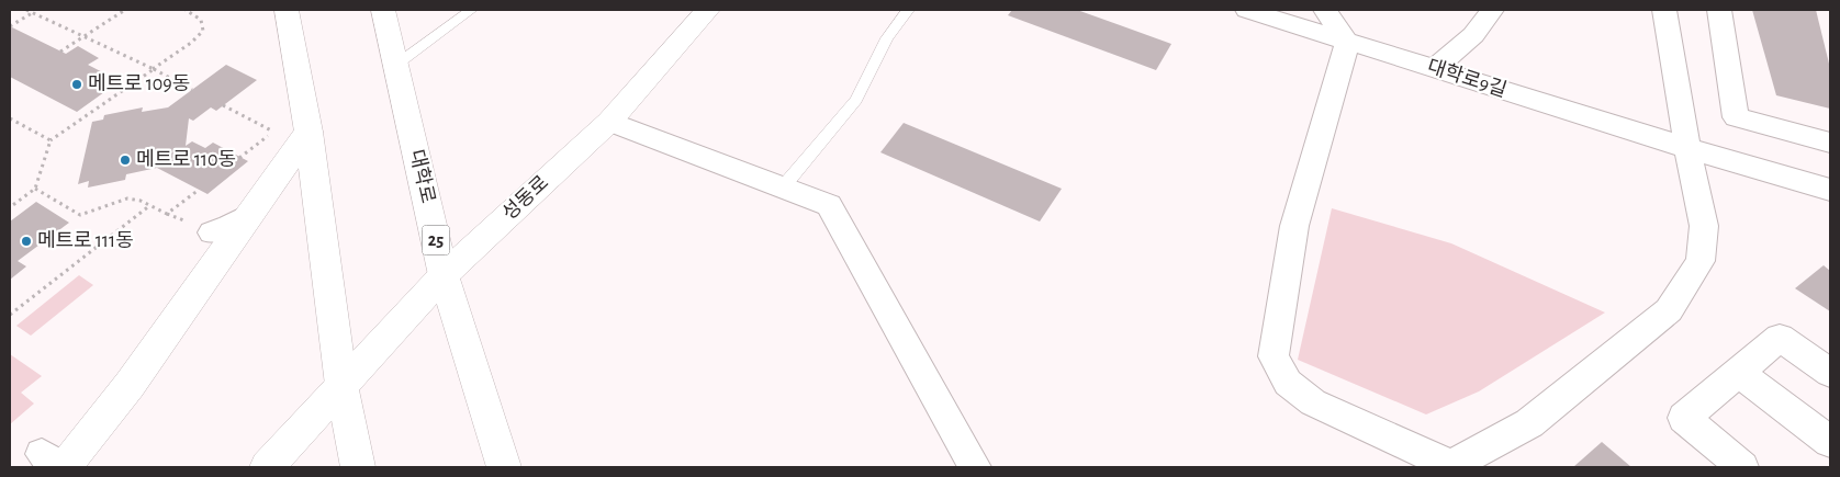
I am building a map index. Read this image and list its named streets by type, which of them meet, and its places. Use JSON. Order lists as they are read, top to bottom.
{
  "streets": {
    "main road": ["대학로", "성동로", "25"],
    "street": ["대학로9길"]
  },
  "crossings": [
    ["대학로", "성동로"]
  ],
  "places": ["메트로 109동", "메트로 110동", "메트로 111동"]
}
